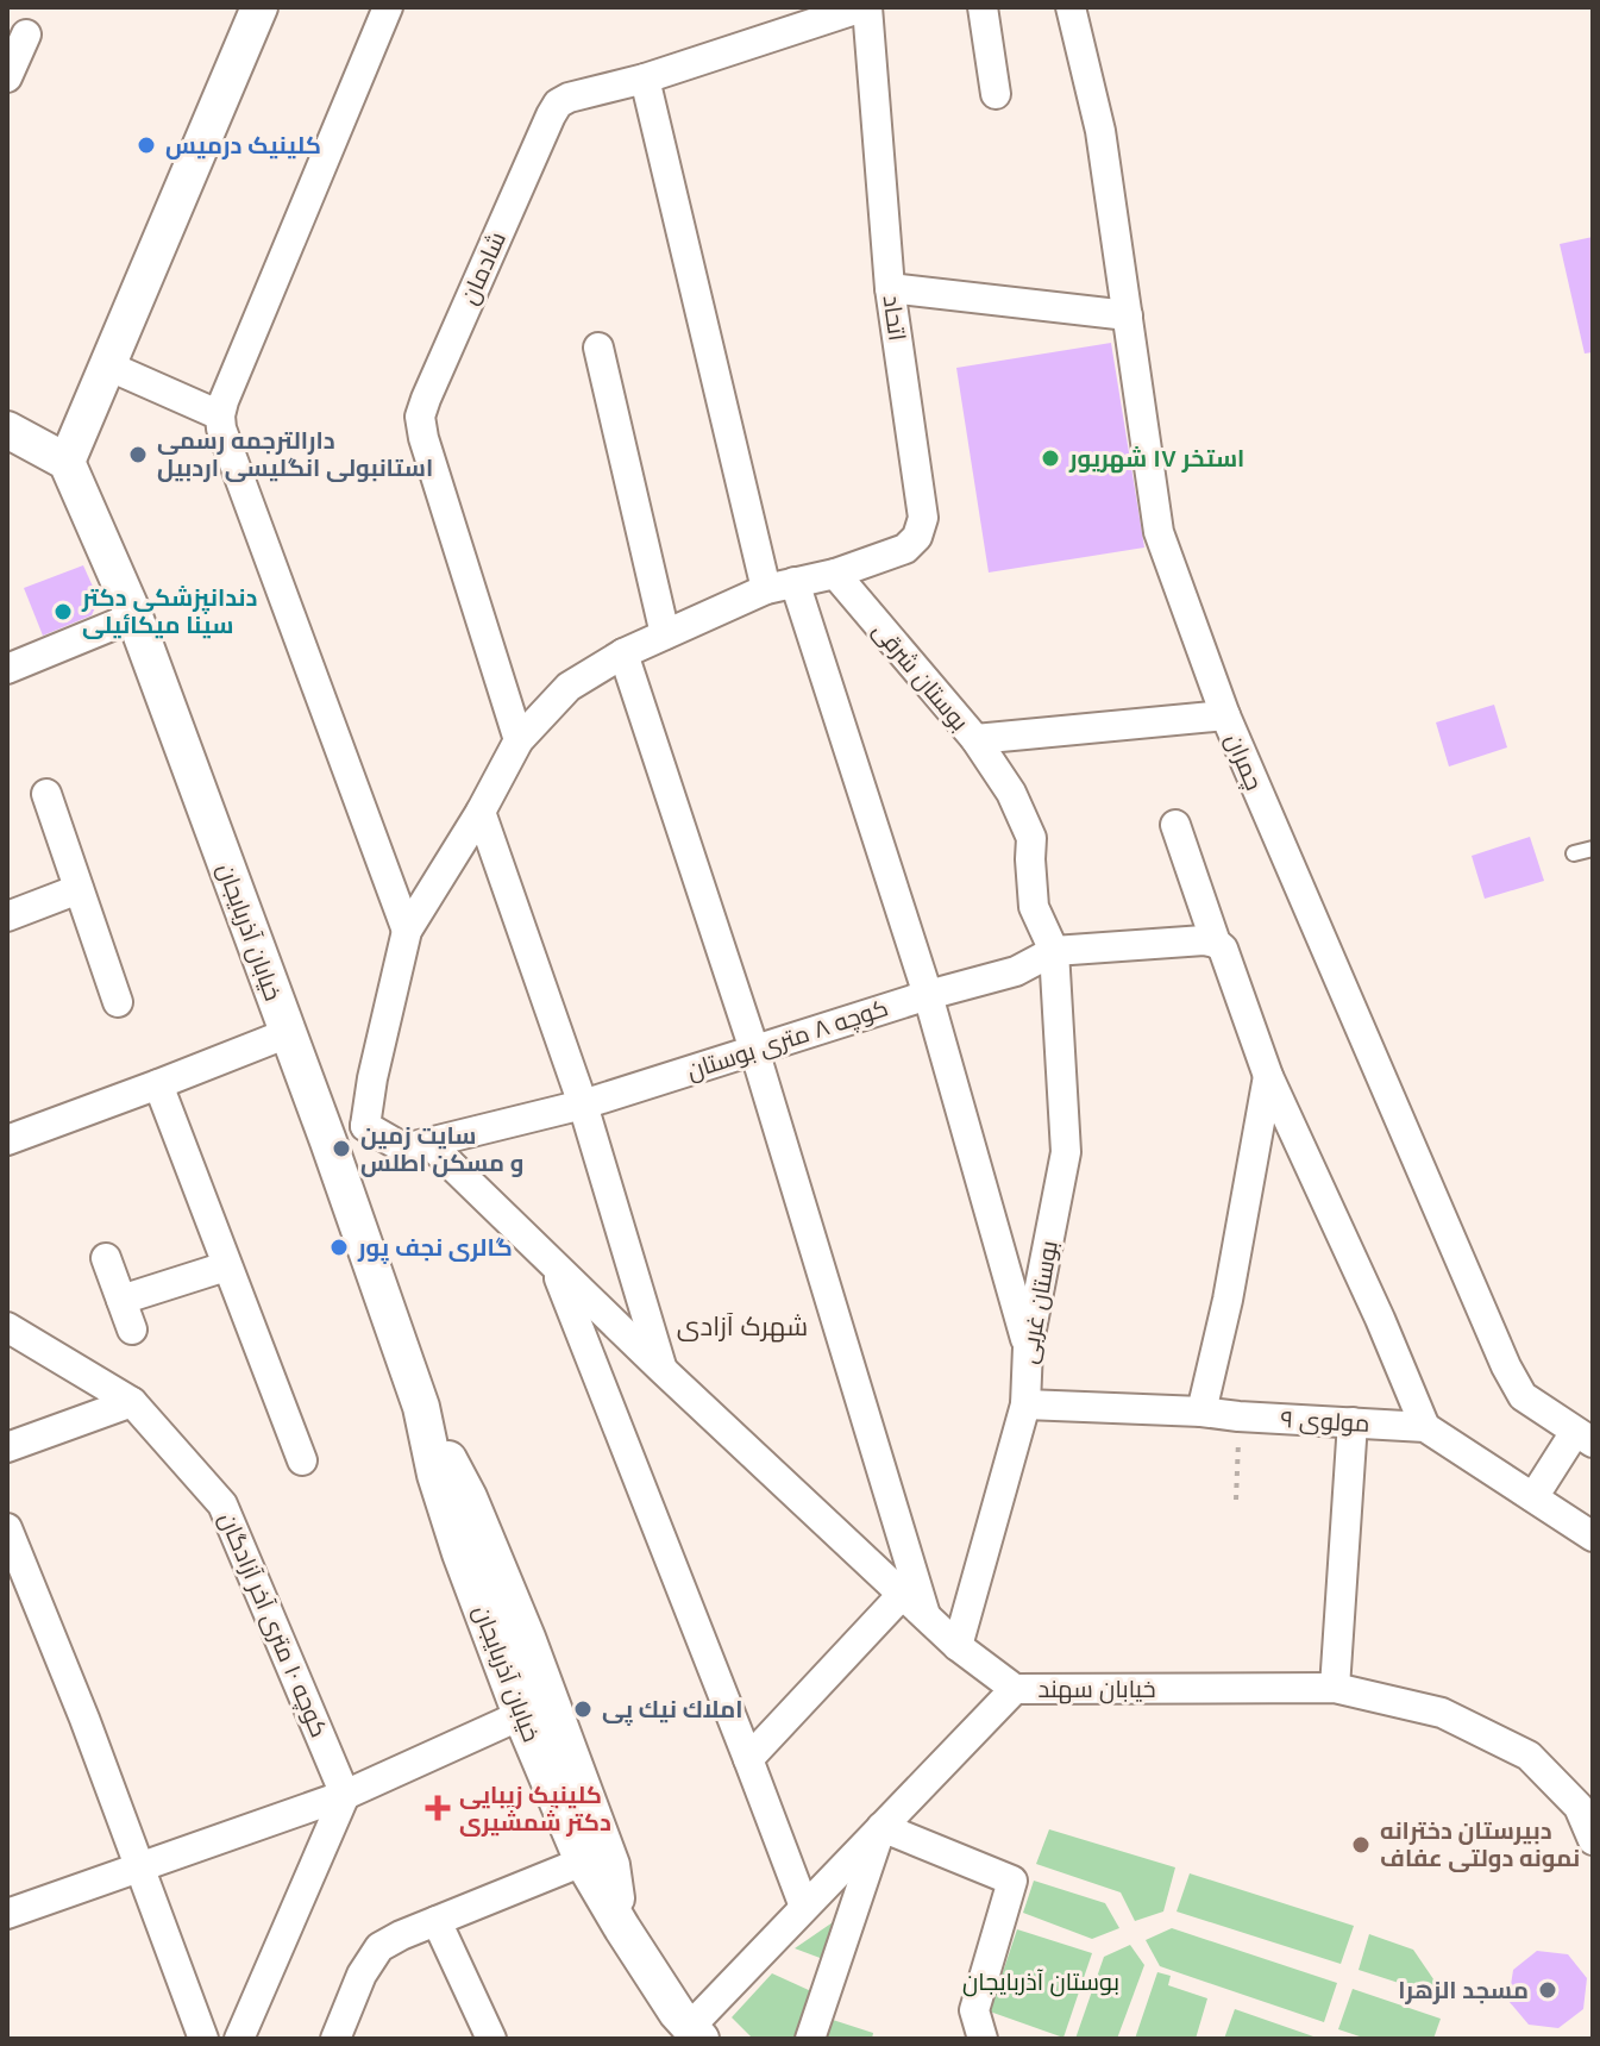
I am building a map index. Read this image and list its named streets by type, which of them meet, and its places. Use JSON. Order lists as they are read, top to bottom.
{
  "streets": {
    "street": [
      "شادمان",
      "اتحاد",
      "بوستان شرقی",
      "چمران",
      "خیابان آذربایجان",
      "کوچه ۸ متری بوستان",
      "بوستان غربی",
      "مولوی ۹",
      "کوچه ۱۰ متری آخر آزادگان",
      "خیابان سهند"
    ]
  },
  "crossings": [
    ["شادمان", "اتحاد"],
    ["اتحاد", "بوستان شرقی"],
    ["بوستان شرقی", "کوچه ۸ متری بوستان"],
    ["بوستان شرقی", "بوستان غربی"],
    ["خیابان آذربایجان", "خیابان سهند"],
    ["کوچه ۸ متری بوستان", "بوستان غربی"],
    ["بوستان غربی", "مولوی ۹"]
  ],
  "districts": ["شهرک آزادی"],
  "parks": ["بوستان آذربایجان"],
  "places": {
    "other": [
      "کلینیک درمیس",
      "دارالترجمه رسمی استانبولی انگلیسی اردبیل",
      "استخر ١٧ شهریور",
      "دندانپزشکی دکتر سینا میکائیلی",
      "سایت زمین و مسکن اطلس",
      "گالری نجف پور",
      "املاك نيك پى",
      "دبیرستان دخترانه نمونه دولتی عفاف",
      "مسجد الزهرا"
    ],
    "health": ["کلینیک زیبایی دکتر شمشیری"]
  }
}
